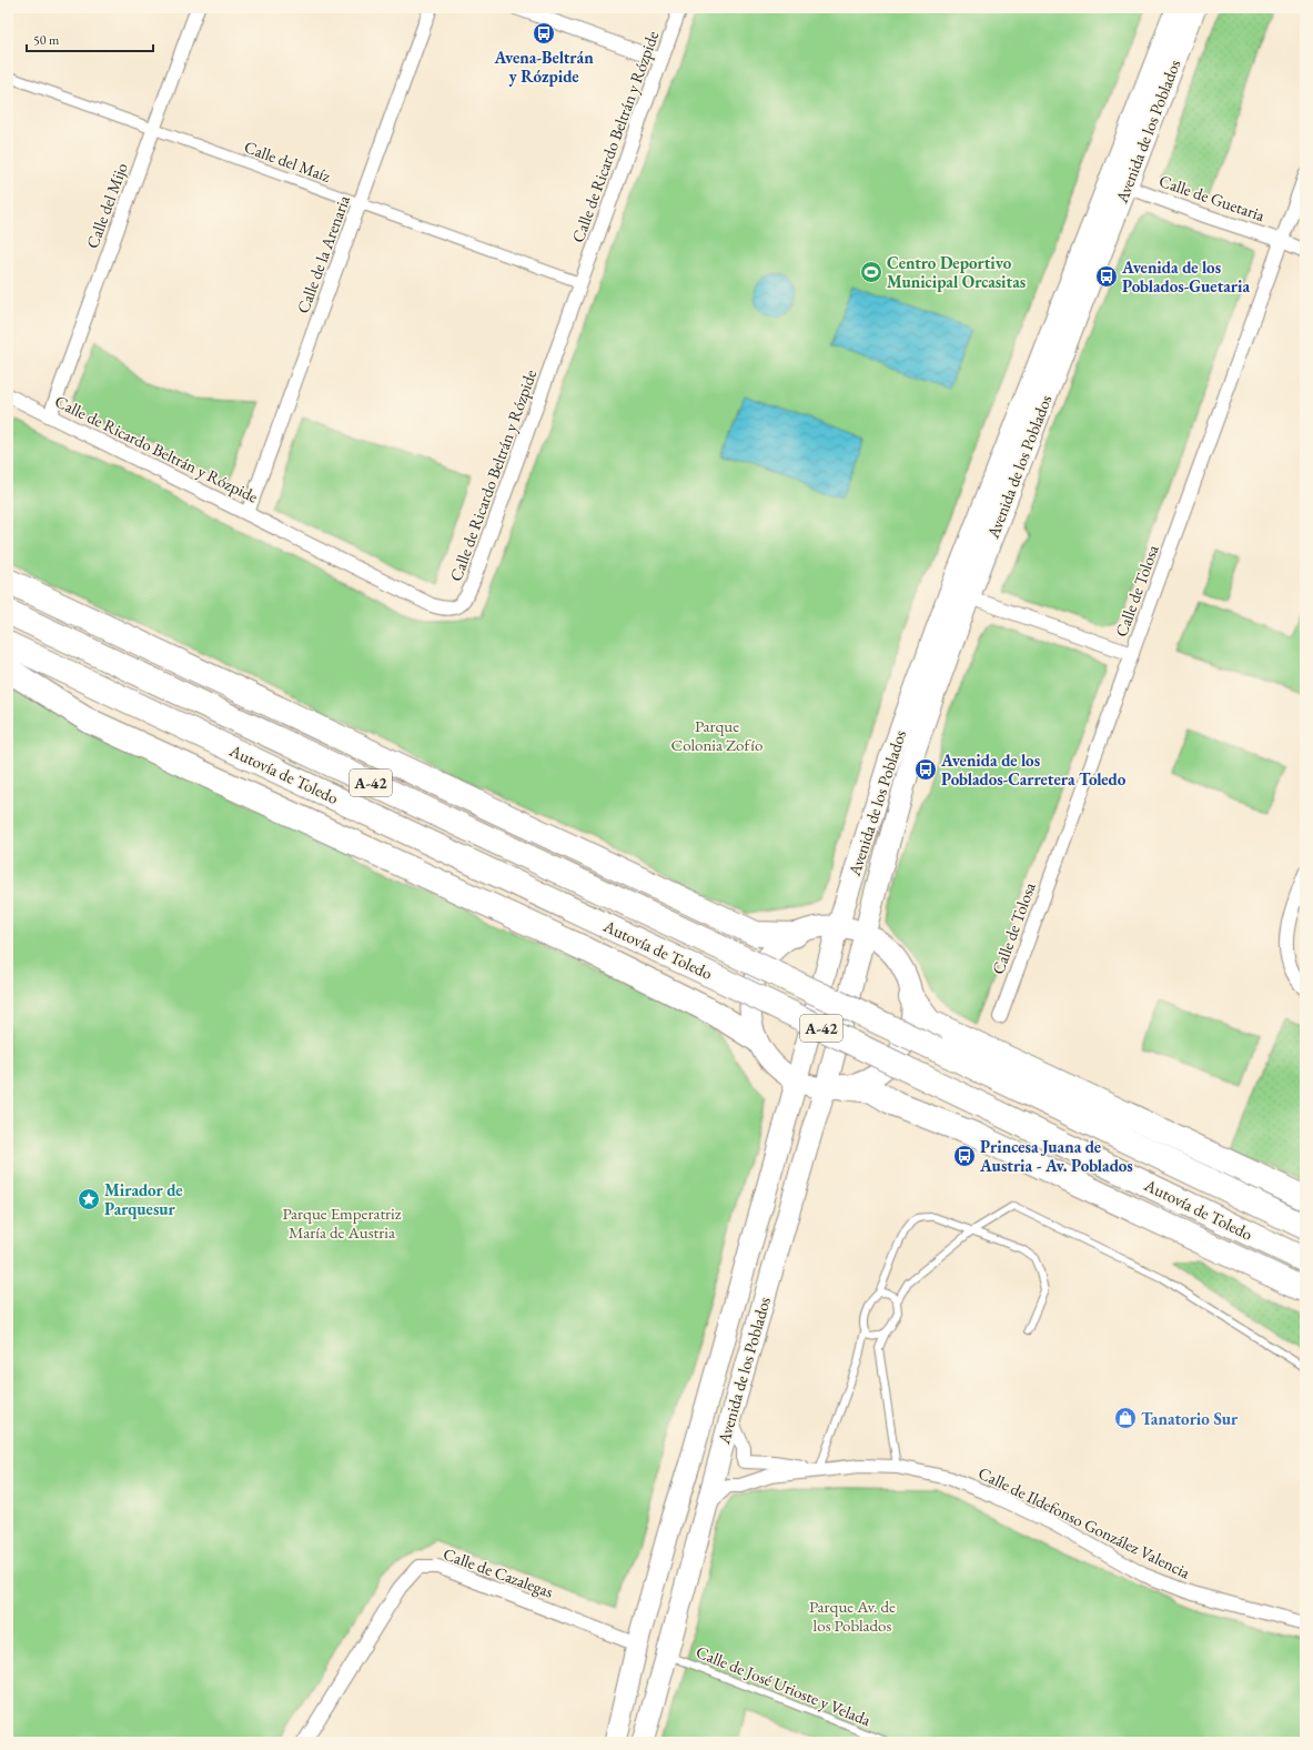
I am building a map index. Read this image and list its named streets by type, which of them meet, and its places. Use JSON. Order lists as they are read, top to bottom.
{
  "streets": {
    "highway": ["Autovía de Toledo", "A-42"],
    "main road": ["Avenida de los Poblados"],
    "street": [
      "Calle de Ricardo Beltrán y Rózpide",
      "Calle del Maíz",
      "Calle de Guetaria",
      "Calle del Mijo",
      "Calle de la Arenaria",
      "Calle de Tolosa",
      "Calle de Ildefonso González Valencia",
      "Calle de Cazalegas"
    ],
    "lane": ["Calle de José Urioste y Velada"]
  },
  "crossings": [
    ["Avenida de los Poblados", "Calle de Guetaria"],
    ["Avenida de los Poblados", "Calle de Ildefonso González Valencia"],
    ["Avenida de los Poblados", "Calle de Cazalegas"],
    ["Avenida de los Poblados", "Calle de José Urioste y Velada"],
    ["Calle de Ricardo Beltrán y Rózpide", "Calle del Maíz"],
    ["Calle de Ricardo Beltrán y Rózpide", "Calle del Mijo"],
    ["Calle de Ricardo Beltrán y Rózpide", "Calle de la Arenaria"],
    ["Calle del Maíz", "Calle del Mijo"],
    ["Calle del Maíz", "Calle de la Arenaria"],
    ["Calle de Guetaria", "Calle de Tolosa"]
  ],
  "parks": ["Parque Colonia Zofío", "Parque Emperatriz María de Austria", "Parque Av. de los Poblados"],
  "places": {
    "bus stop": [
      "Avena-Beltrán y Rózpide",
      "Avenida de los Poblados-Guetaria",
      "Avenida de los Poblados-Carretera Toledo",
      "Princesa Juana de Austria - Av. Poblados"
    ],
    "sports": ["Centro Deportivo Municipal Orcasitas"],
    "place": ["Mirador de Parquesur"],
    "shop": ["Tanatorio Sur"]
  },
  "scale_bar": "50 m"
}
